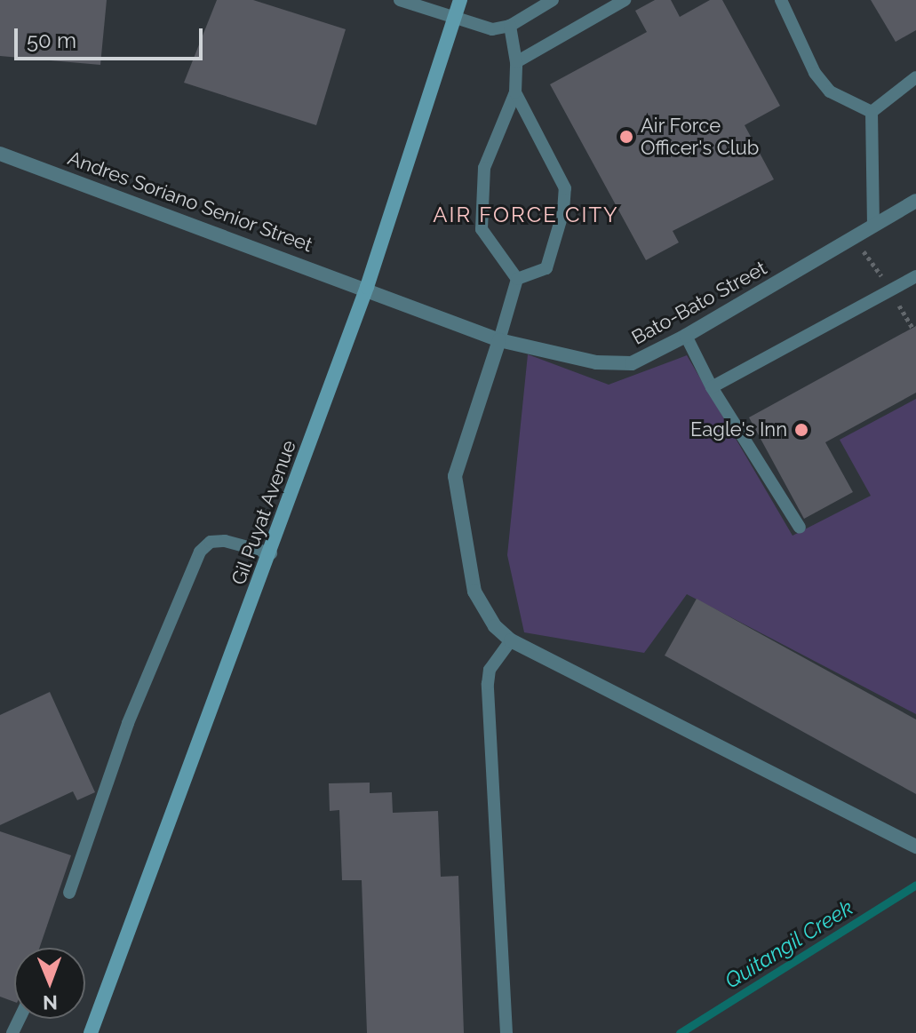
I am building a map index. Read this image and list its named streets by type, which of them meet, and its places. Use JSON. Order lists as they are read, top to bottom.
{
  "streets": {
    "main road": ["Gil Puyat Avenue"],
    "street": ["Andres Soriano Senior Street", "Bato-Bato Street"]
  },
  "crossings": [
    ["Andres Soriano Senior Street", "Bato-Bato Street"],
    ["Andres Soriano Senior Street", "Gil Puyat Avenue"],
    ["Bato-Bato Street", "Gil Puyat Avenue"]
  ],
  "districts": ["AIR FORCE CITY"],
  "water": ["Quitangil Creek"],
  "places": ["Air Force Officer's Club", "Eagle's Inn"],
  "scale_bar": "50 m",
  "north": "bottom"
}
